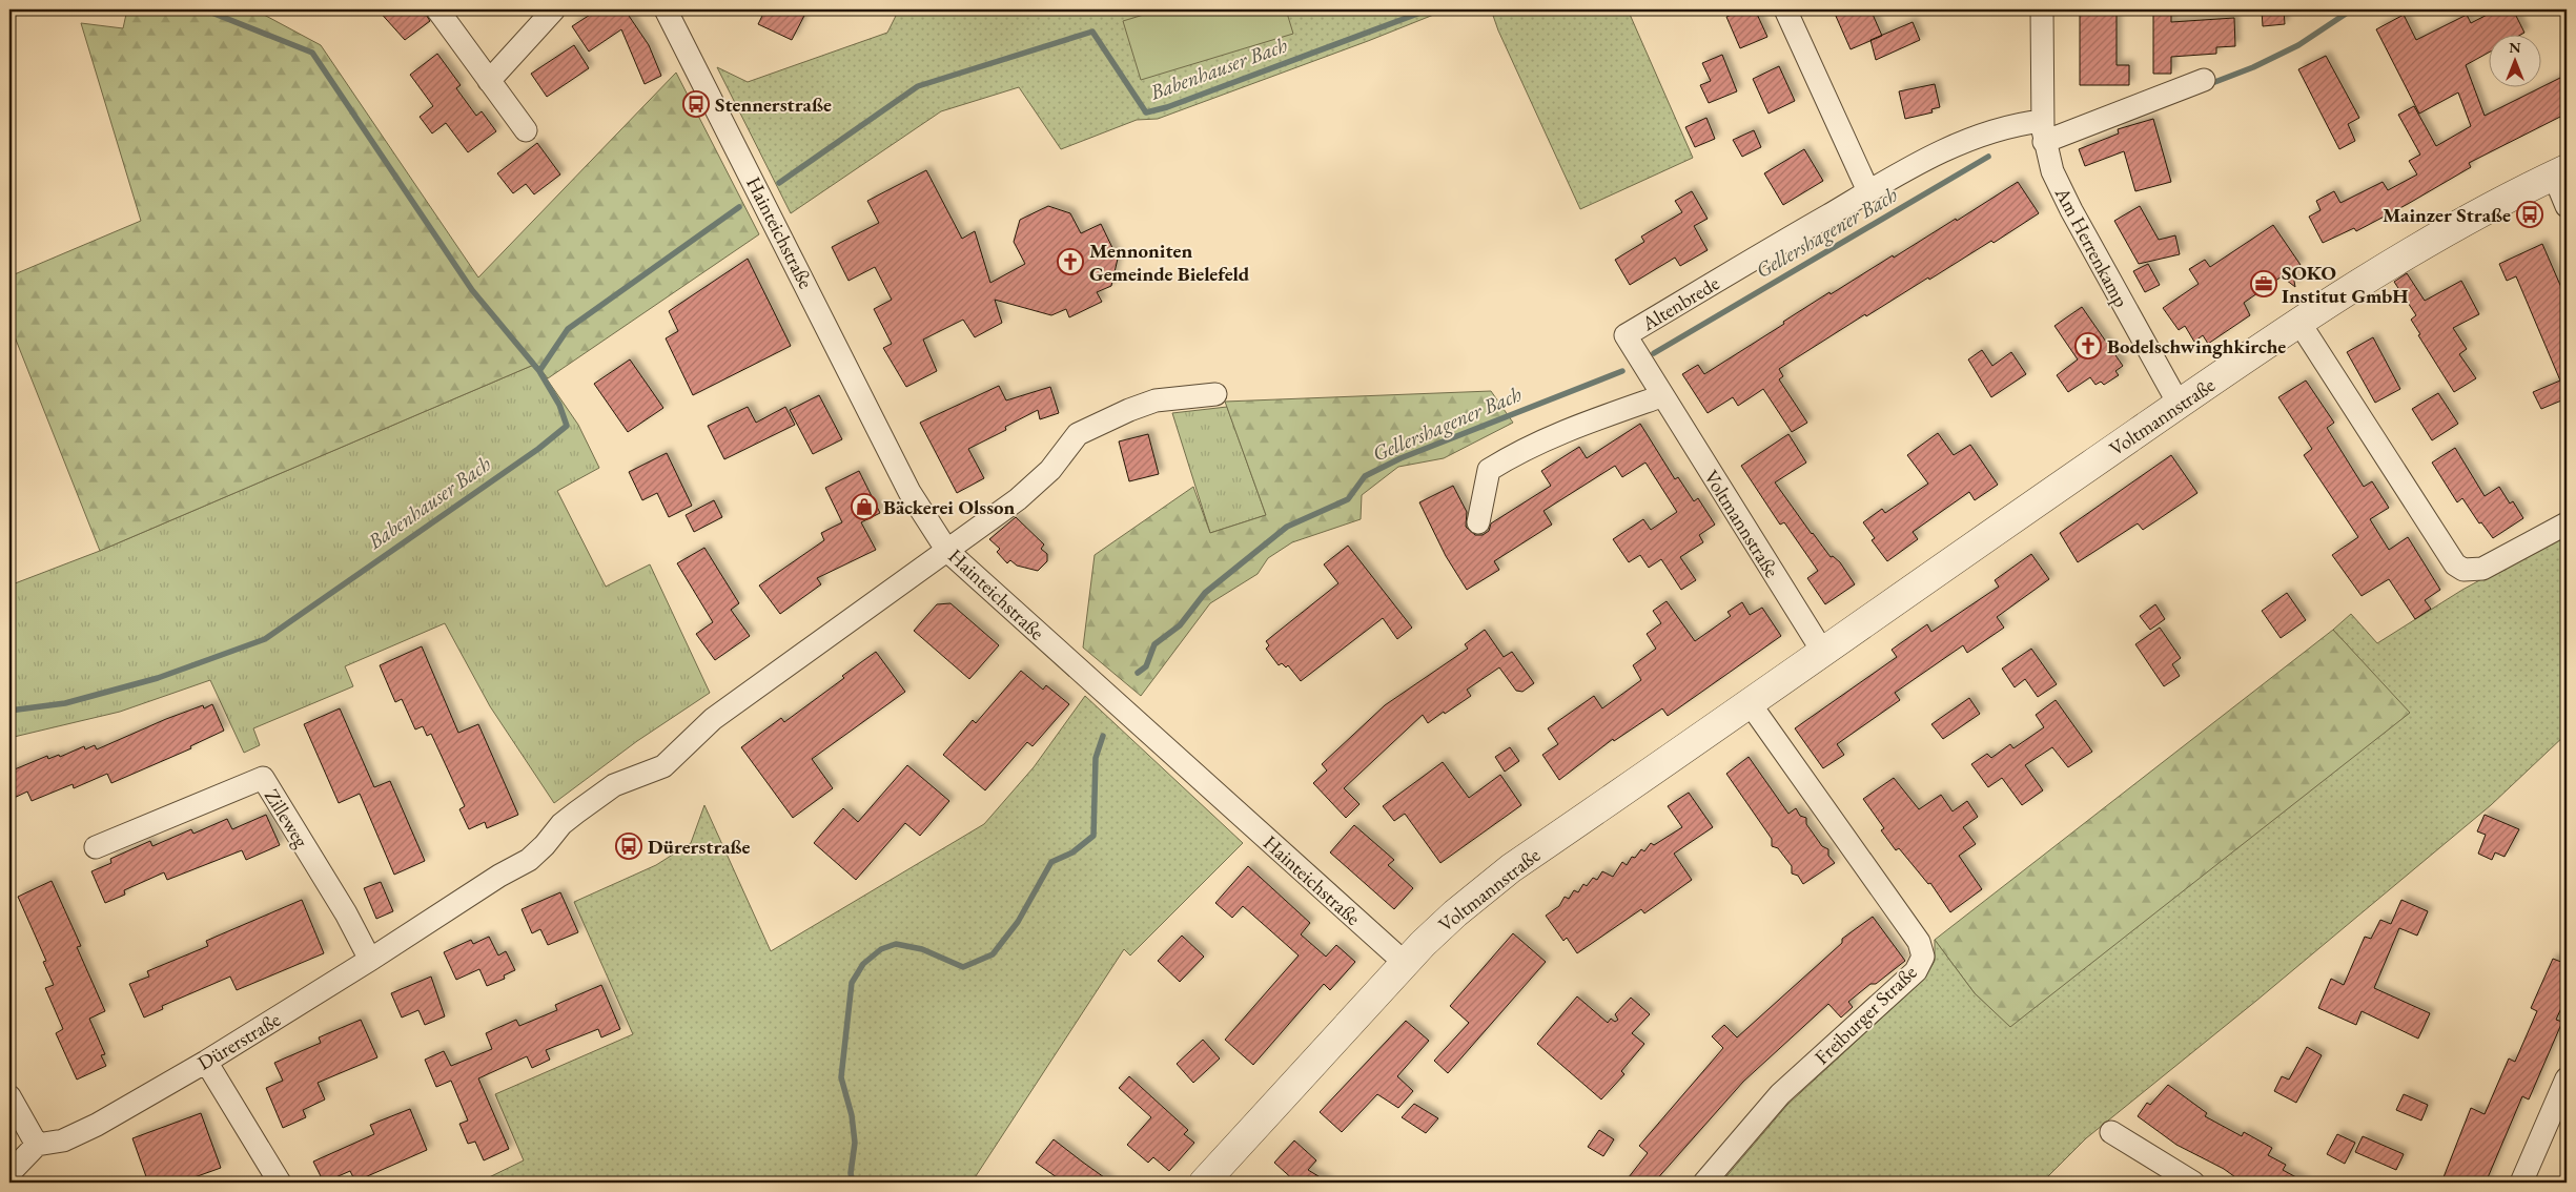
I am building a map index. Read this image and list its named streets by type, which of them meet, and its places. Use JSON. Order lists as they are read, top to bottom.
{
  "streets": {
    "street": [
      "Hainteichstraße",
      "Am Herrenkamp",
      "Altenbrede",
      "Voltmannstraße",
      "Zilleweg",
      "Freiburger Straße",
      "Dürerstraße"
    ]
  },
  "crossings": [
    ["Hainteichstraße", "Voltmannstraße"],
    ["Hainteichstraße", "Dürerstraße"],
    ["Am Herrenkamp", "Altenbrede"],
    ["Am Herrenkamp", "Voltmannstraße"],
    ["Altenbrede", "Voltmannstraße"],
    ["Voltmannstraße", "Freiburger Straße"],
    ["Zilleweg", "Dürerstraße"]
  ],
  "water": ["Babenhauser Bach", "Gellershagener Bach"],
  "places": {
    "bus stop": ["Stennerstraße", "Mainzer Straße", "Dürerstraße"],
    "church": ["Mennoniten Gemeinde Bielefeld", "Bodelschwinghkirche"],
    "office": ["SOKO Institut GmbH"],
    "shop": ["Bäckerei Olsson"]
  },
  "north": "top"
}
